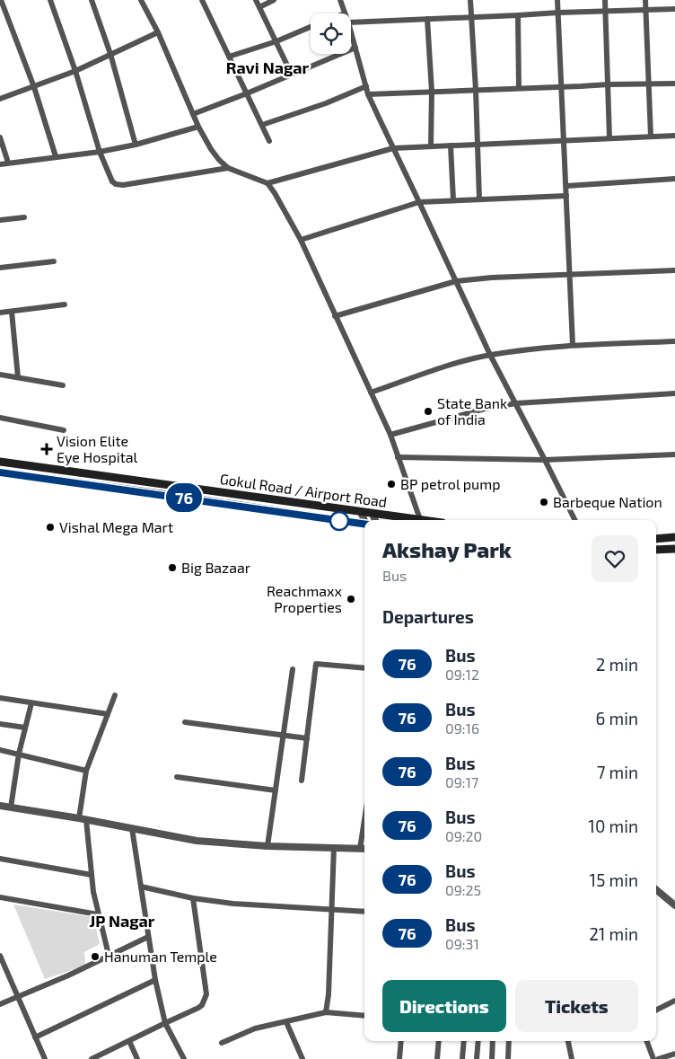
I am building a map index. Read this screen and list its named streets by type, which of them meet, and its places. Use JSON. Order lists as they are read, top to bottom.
{
  "streets": {
    "main road": ["Gokul Road / Airport Road"]
  },
  "districts": ["Ravi Nagar", "JP Nagar"],
  "places": {
    "other": [
      "State Bank of India",
      "BP petrol pump",
      "Barbeque Nation",
      "Vishal Mega Mart",
      "Big Bazaar",
      "Reachmaxx Properties",
      "Hanuman Temple"
    ],
    "health": ["Vision Elite Eye Hospital"]
  },
  "lines": ["bus line 76"],
  "page": {
    "on_map": "76",
    "heading": [
      ["Akshay Park", "Bus"],
      "Departures"
    ],
    "list": [
      {
        "mark": "76",
        "name": "Bus",
        "note": "09:12",
        "value": "2 min"
      },
      {
        "mark": "76",
        "name": "Bus",
        "note": "09:16",
        "value": "6 min"
      },
      {
        "mark": "76",
        "name": "Bus",
        "note": "09:17",
        "value": "7 min"
      },
      {
        "mark": "76",
        "name": "Bus",
        "note": "09:20",
        "value": "10 min"
      },
      {
        "mark": "76",
        "name": "Bus",
        "note": "09:25",
        "value": "15 min"
      },
      {
        "mark": "76",
        "name": "Bus",
        "note": "09:31",
        "value": "21 min"
      }
    ],
    "buttons": ["Directions", "Tickets"]
  }
}
